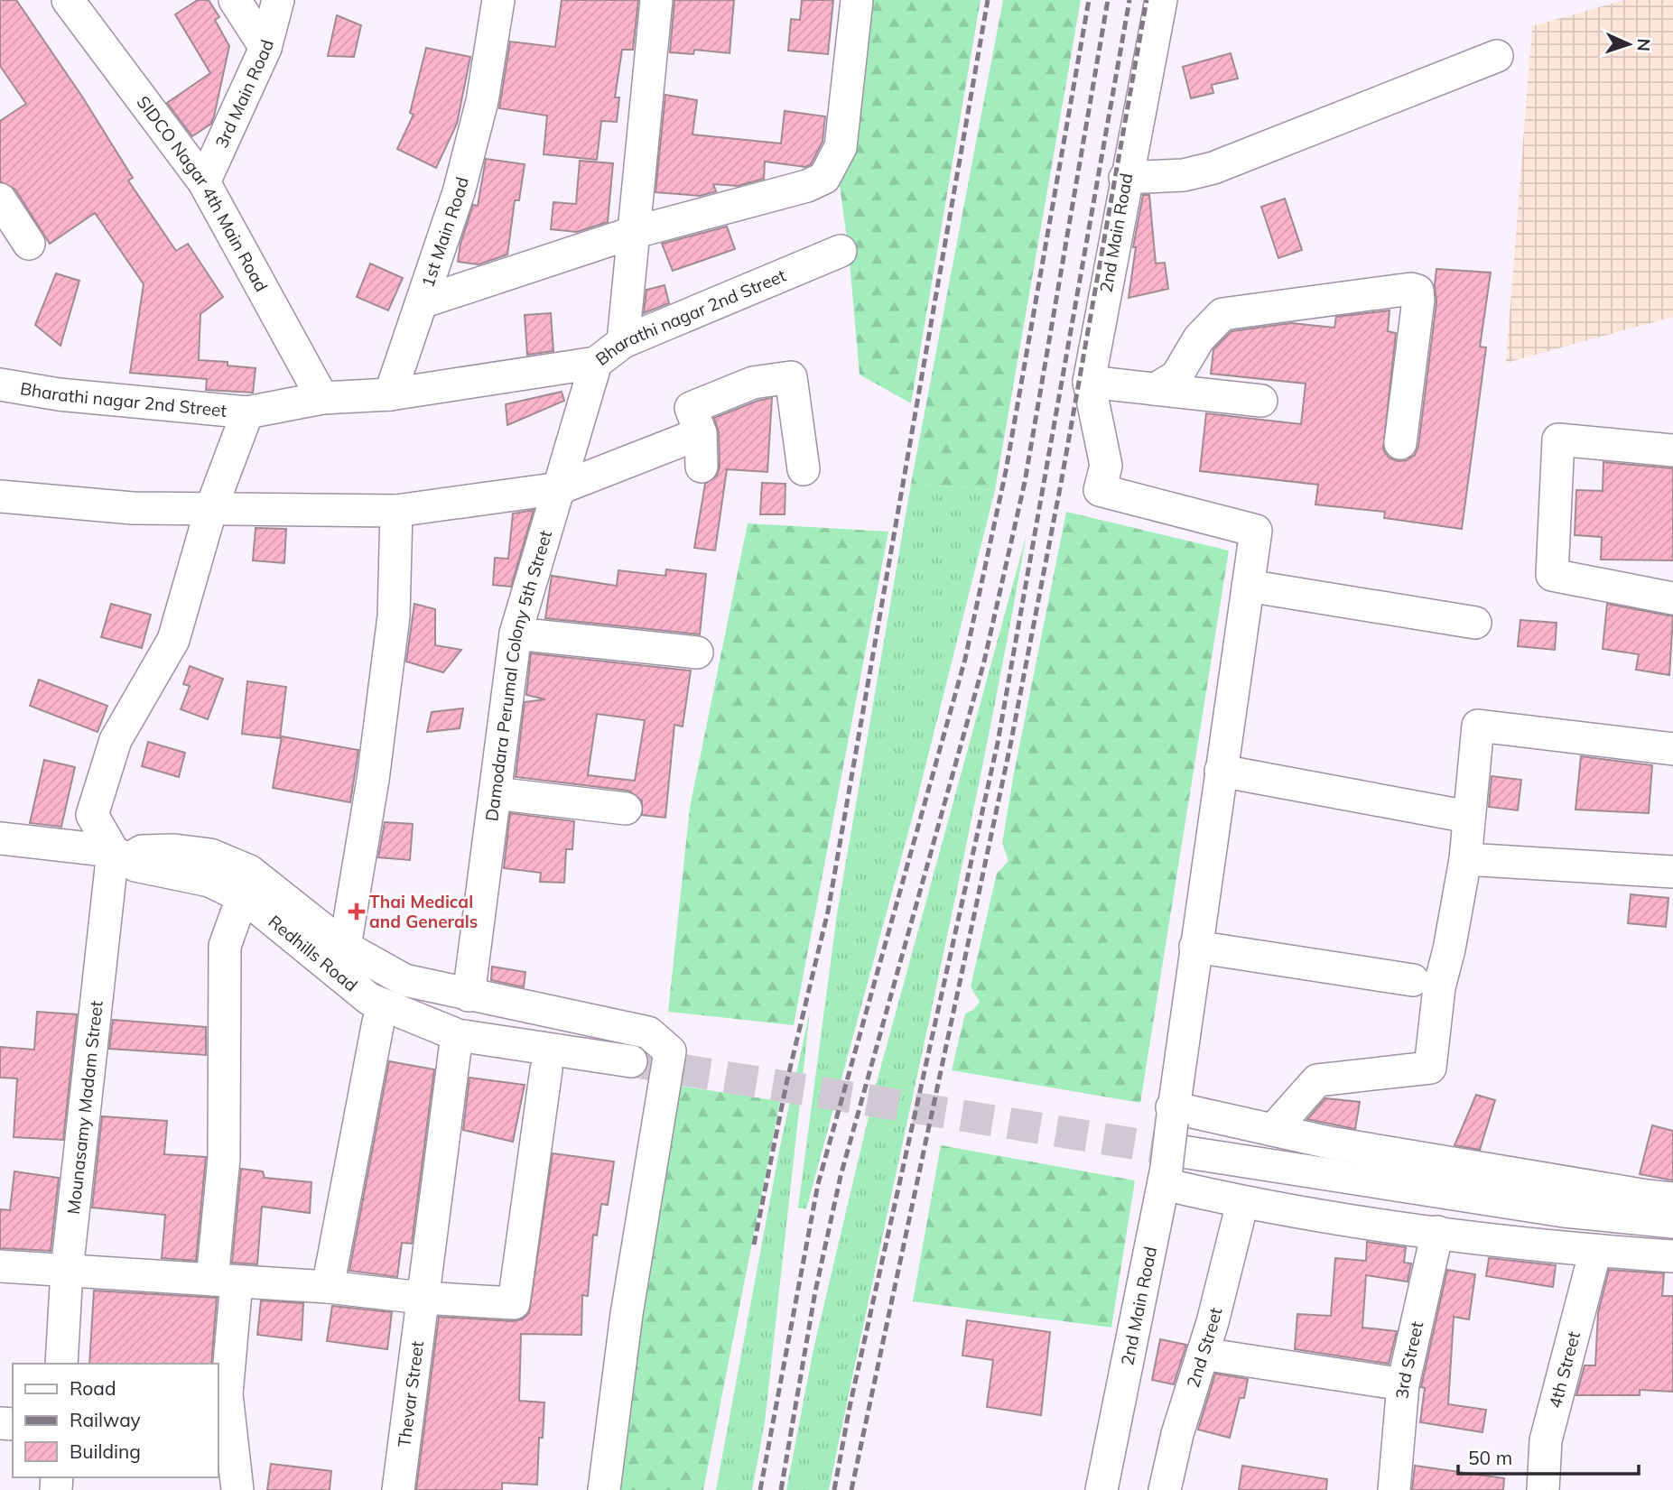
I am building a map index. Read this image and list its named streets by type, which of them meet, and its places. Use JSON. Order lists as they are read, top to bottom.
{
  "streets": {
    "street": [
      "3rd Main Road",
      "SIDCO Nagar 4th Main Road",
      "1st Main Road",
      "2nd Main Road",
      "Bharathi nagar 2nd Street",
      "Damodara Perumal Colony 5th Street",
      "Redhills Road",
      "Mounasamy Madam Street",
      "2nd Street",
      "3rd Street",
      "4th Street",
      "Thevar Street"
    ]
  },
  "crossings": [
    ["3rd Main Road", "SIDCO Nagar 4th Main Road"],
    ["SIDCO Nagar 4th Main Road", "Bharathi nagar 2nd Street"],
    ["1st Main Road", "Bharathi nagar 2nd Street"],
    ["Bharathi nagar 2nd Street", "Damodara Perumal Colony 5th Street"],
    ["Redhills Road", "Mounasamy Madam Street"]
  ],
  "places": {
    "health": ["Thai Medical and Generals"]
  },
  "legend": ["Road", "Railway", "Building"],
  "scale_bar": "50 m",
  "north": "right"
}
